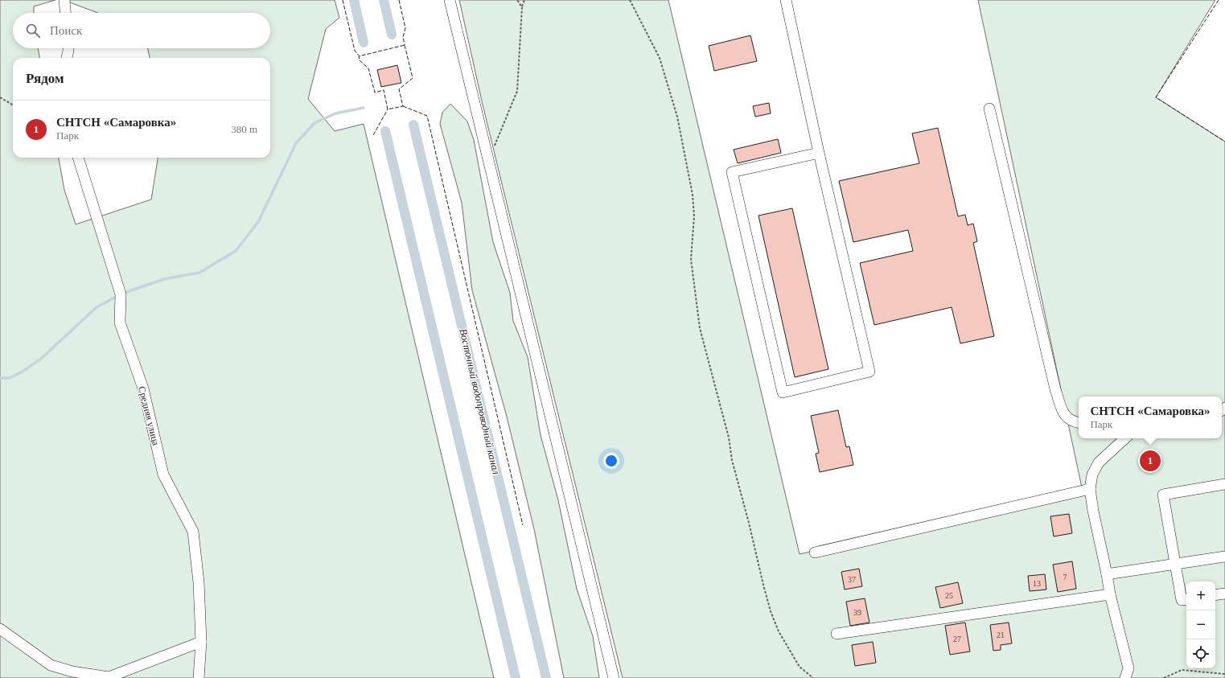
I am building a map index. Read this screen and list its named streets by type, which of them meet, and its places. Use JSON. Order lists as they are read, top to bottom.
{
  "streets": {
    "street": ["Средняя улица"]
  },
  "water": ["Восточный водопроводный канал"],
  "house_numbers": [
    "7",
    "37",
    "13",
    "25",
    "39",
    "21",
    "27"
  ],
  "page": {
    "search": "Поиск",
    "heading": "Рядом",
    "list": [
      {
        "mark": "1",
        "name": "СНТСН «Самаровка»",
        "note": "Парк",
        "value": "380 m"
      }
    ],
    "popup": ["СНТСН «Самаровка»", "Парк"],
    "pins": "1",
    "map_buttons": ["+", "−"]
  }
}
